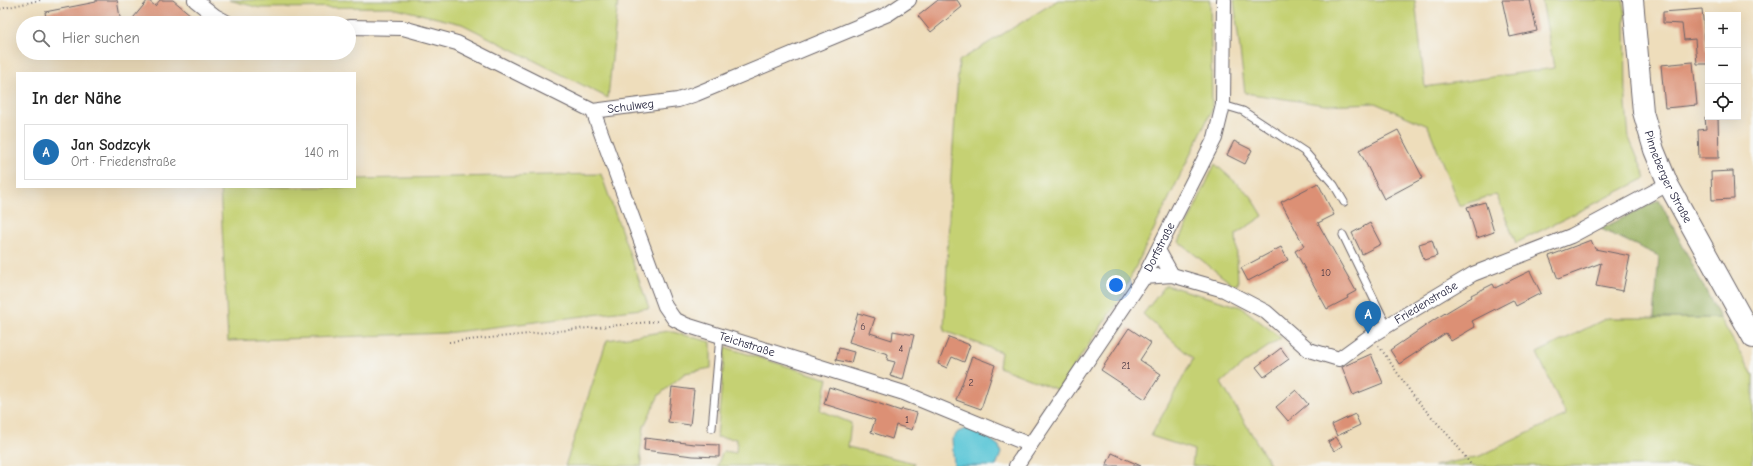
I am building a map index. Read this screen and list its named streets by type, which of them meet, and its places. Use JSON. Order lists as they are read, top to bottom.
{
  "streets": {
    "main road": ["Pinneberger Straße"],
    "street": [
      "Schulweg",
      "Dorfstraße",
      "Friedenstraße",
      "Teichstraße"
    ]
  },
  "crossings": [
    ["Pinneberger Straße", "Friedenstraße"],
    ["Dorfstraße", "Friedenstraße"],
    ["Dorfstraße", "Teichstraße"]
  ],
  "house_numbers": [
    "10",
    "6",
    "4",
    "21",
    "2",
    "1"
  ],
  "page": {
    "map_buttons": ["+", "−"],
    "search": "Hier suchen",
    "heading": "In der Nähe",
    "list": [
      {
        "mark": "A",
        "name": "Jan Sodzcyk",
        "note": "Ort · Friedenstraße",
        "value": "140 m"
      }
    ],
    "pins": "A"
  }
}
